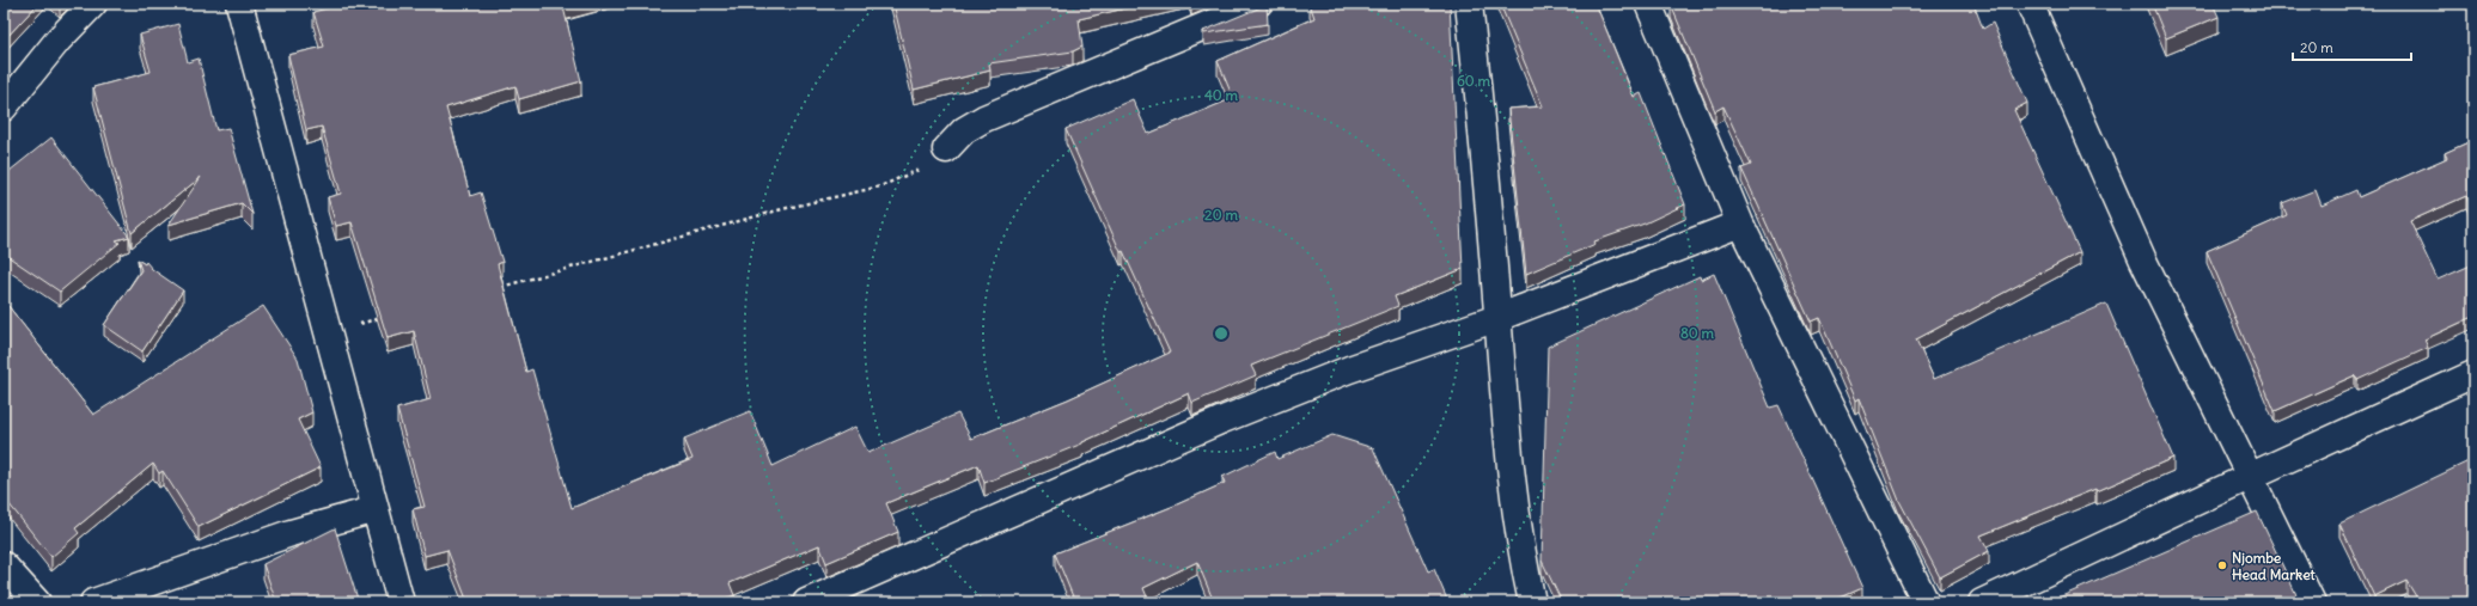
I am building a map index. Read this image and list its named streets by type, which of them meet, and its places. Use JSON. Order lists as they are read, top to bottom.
{
  "places": ["Njombe Head Market"],
  "scale_bar": "20 m",
  "rings": [
    "60 m",
    "40 m",
    "20 m",
    "80 m"
  ]
}
